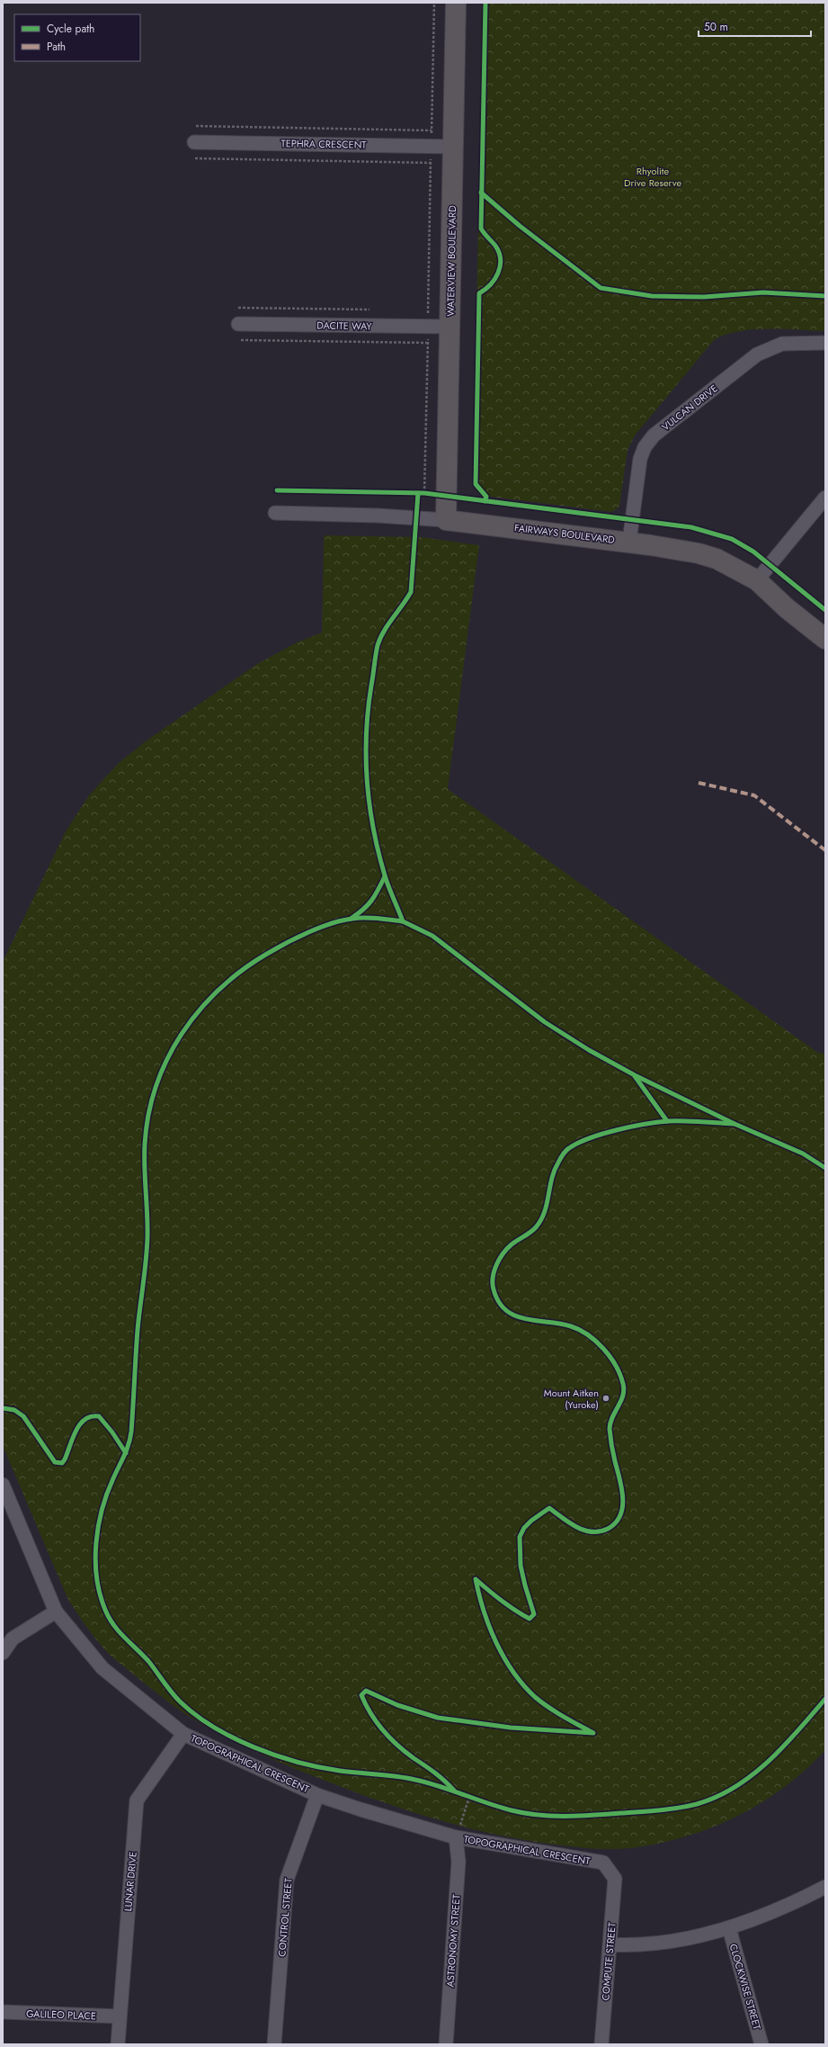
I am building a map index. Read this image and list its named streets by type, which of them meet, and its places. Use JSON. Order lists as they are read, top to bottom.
{
  "streets": {
    "street": [
      "TEPHRA CRESCENT",
      "WATERVIEW BOULEVARD",
      "DACITE WAY",
      "VULCAN DRIVE",
      "FAIRWAYS BOULEVARD",
      "TOPOGRAPHICAL CRESCENT",
      "LUNAR DRIVE",
      "CONTROL STREET",
      "ASTRONOMY STREET",
      "COMPUTE STREET",
      "CLOCKWISE STREET",
      "GALILEO PLACE"
    ]
  },
  "crossings": [
    ["TEPHRA CRESCENT", "WATERVIEW BOULEVARD"],
    ["WATERVIEW BOULEVARD", "DACITE WAY"],
    ["WATERVIEW BOULEVARD", "FAIRWAYS BOULEVARD"],
    ["VULCAN DRIVE", "FAIRWAYS BOULEVARD"],
    ["TOPOGRAPHICAL CRESCENT", "LUNAR DRIVE"],
    ["TOPOGRAPHICAL CRESCENT", "CONTROL STREET"],
    ["TOPOGRAPHICAL CRESCENT", "ASTRONOMY STREET"],
    ["TOPOGRAPHICAL CRESCENT", "COMPUTE STREET"],
    ["LUNAR DRIVE", "GALILEO PLACE"]
  ],
  "parks": ["Rhyolite Drive Reserve"],
  "places": ["Mount Aitken (Yuroke)"],
  "legend": ["Cycle path", "Path"],
  "scale_bar": "50 m"
}
